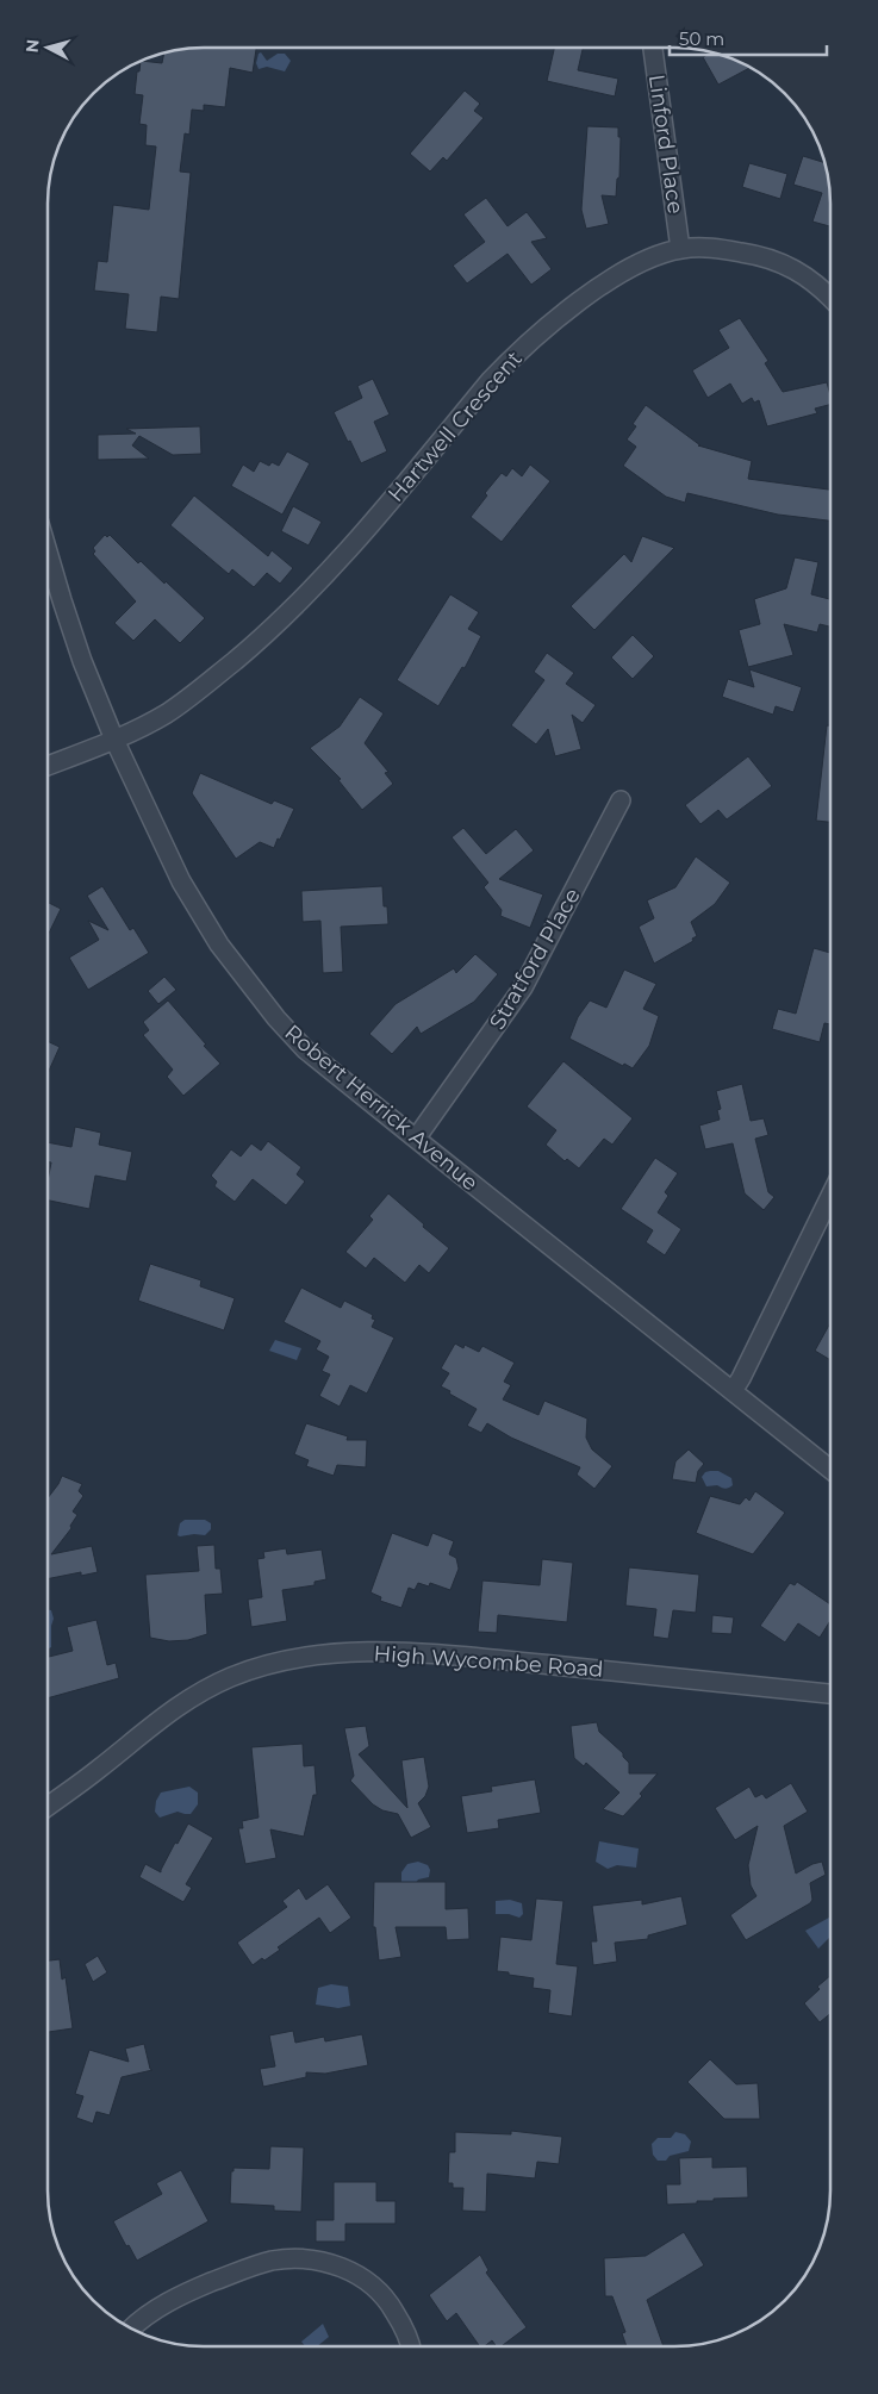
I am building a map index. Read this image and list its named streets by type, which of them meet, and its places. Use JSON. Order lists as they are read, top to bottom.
{
  "streets": {
    "street": [
      "Linford Place",
      "Hartwell Crescent",
      "Stratford Place",
      "Robert Herrick Avenue",
      "High Wycombe Road"
    ]
  },
  "crossings": [
    ["Linford Place", "Hartwell Crescent"],
    ["Hartwell Crescent", "Robert Herrick Avenue"],
    ["Stratford Place", "Robert Herrick Avenue"]
  ],
  "scale_bar": "50 m",
  "north": "left"
}
